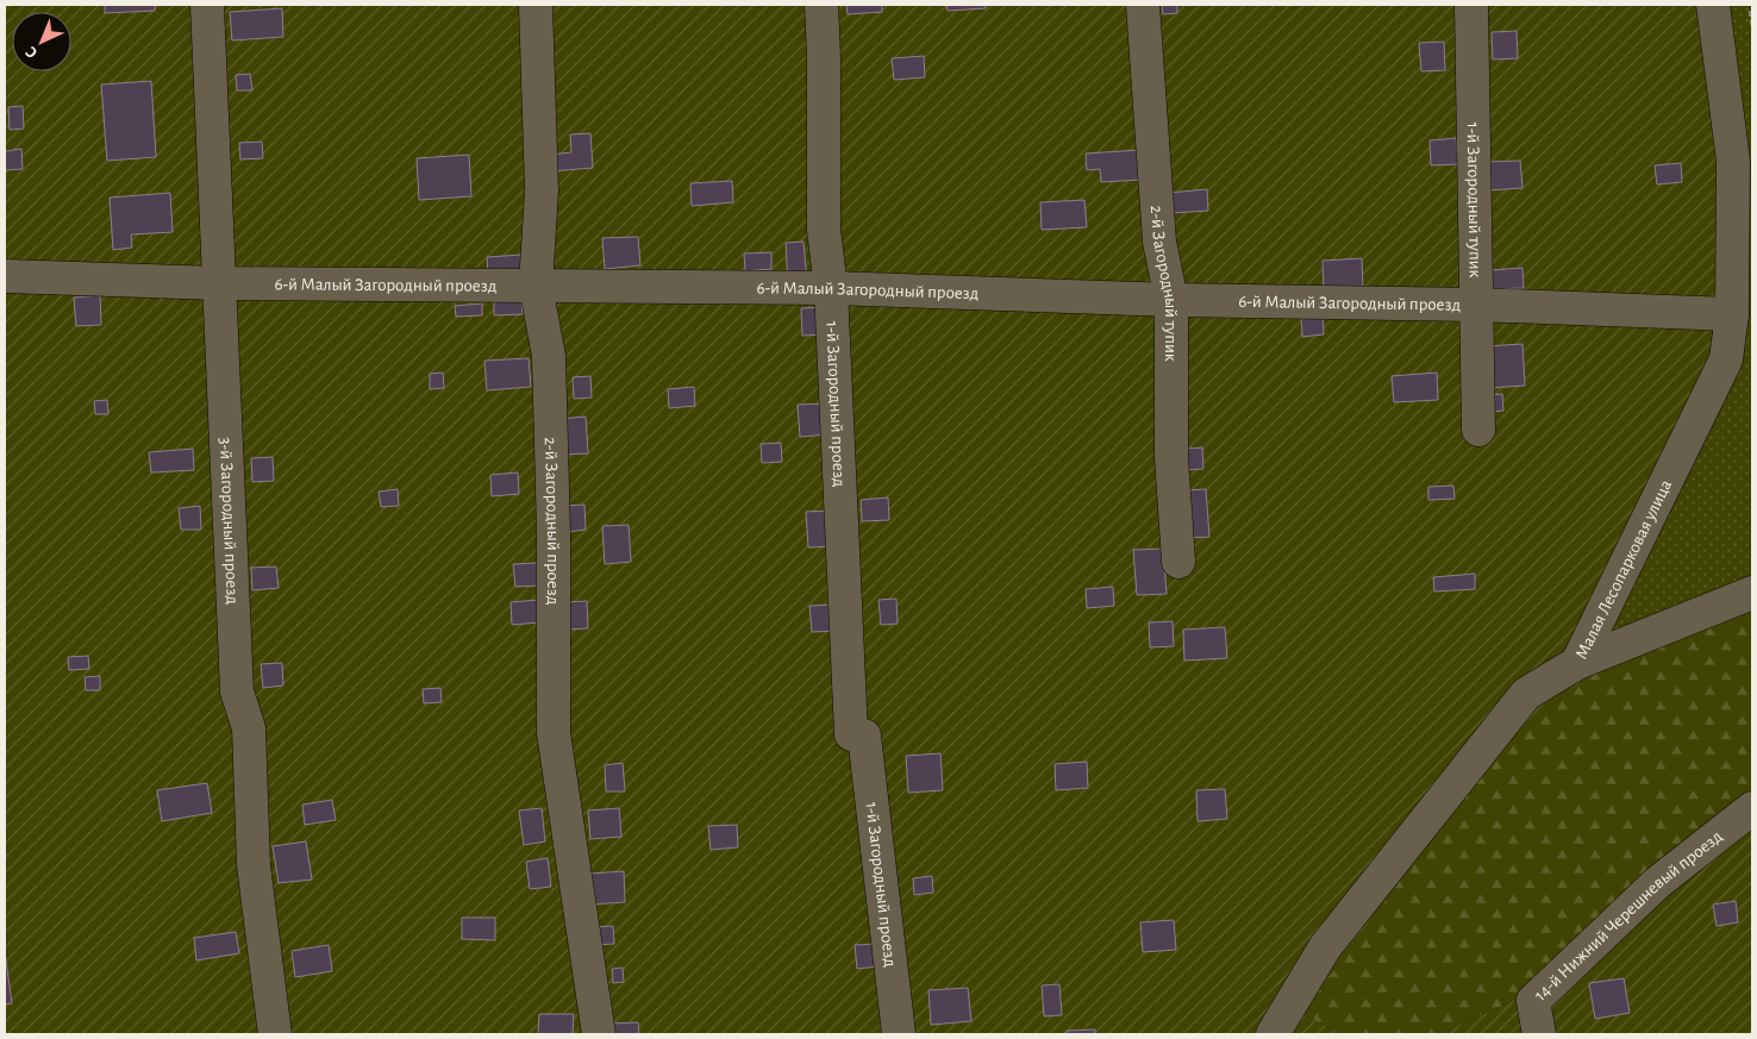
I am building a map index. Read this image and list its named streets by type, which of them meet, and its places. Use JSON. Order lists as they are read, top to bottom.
{
  "streets": {
    "street": [
      "1-й Загородный тупик",
      "2-й Загородный тупик",
      "6-й Малый Загородный проезд",
      "1-й Загородный проезд",
      "2-й Загородный проезд",
      "3-й Загородный проезд",
      "Малая Лесопарковая улица",
      "14-й Нижний Черешневый проезд"
    ]
  },
  "crossings": [
    ["1-й Загородный тупик", "6-й Малый Загородный проезд"],
    ["2-й Загородный тупик", "6-й Малый Загородный проезд"],
    ["6-й Малый Загородный проезд", "1-й Загородный проезд"],
    ["6-й Малый Загородный проезд", "2-й Загородный проезд"],
    ["6-й Малый Загородный проезд", "3-й Загородный проезд"],
    ["6-й Малый Загородный проезд", "Малая Лесопарковая улица"]
  ],
  "north": "bottom left"
}
